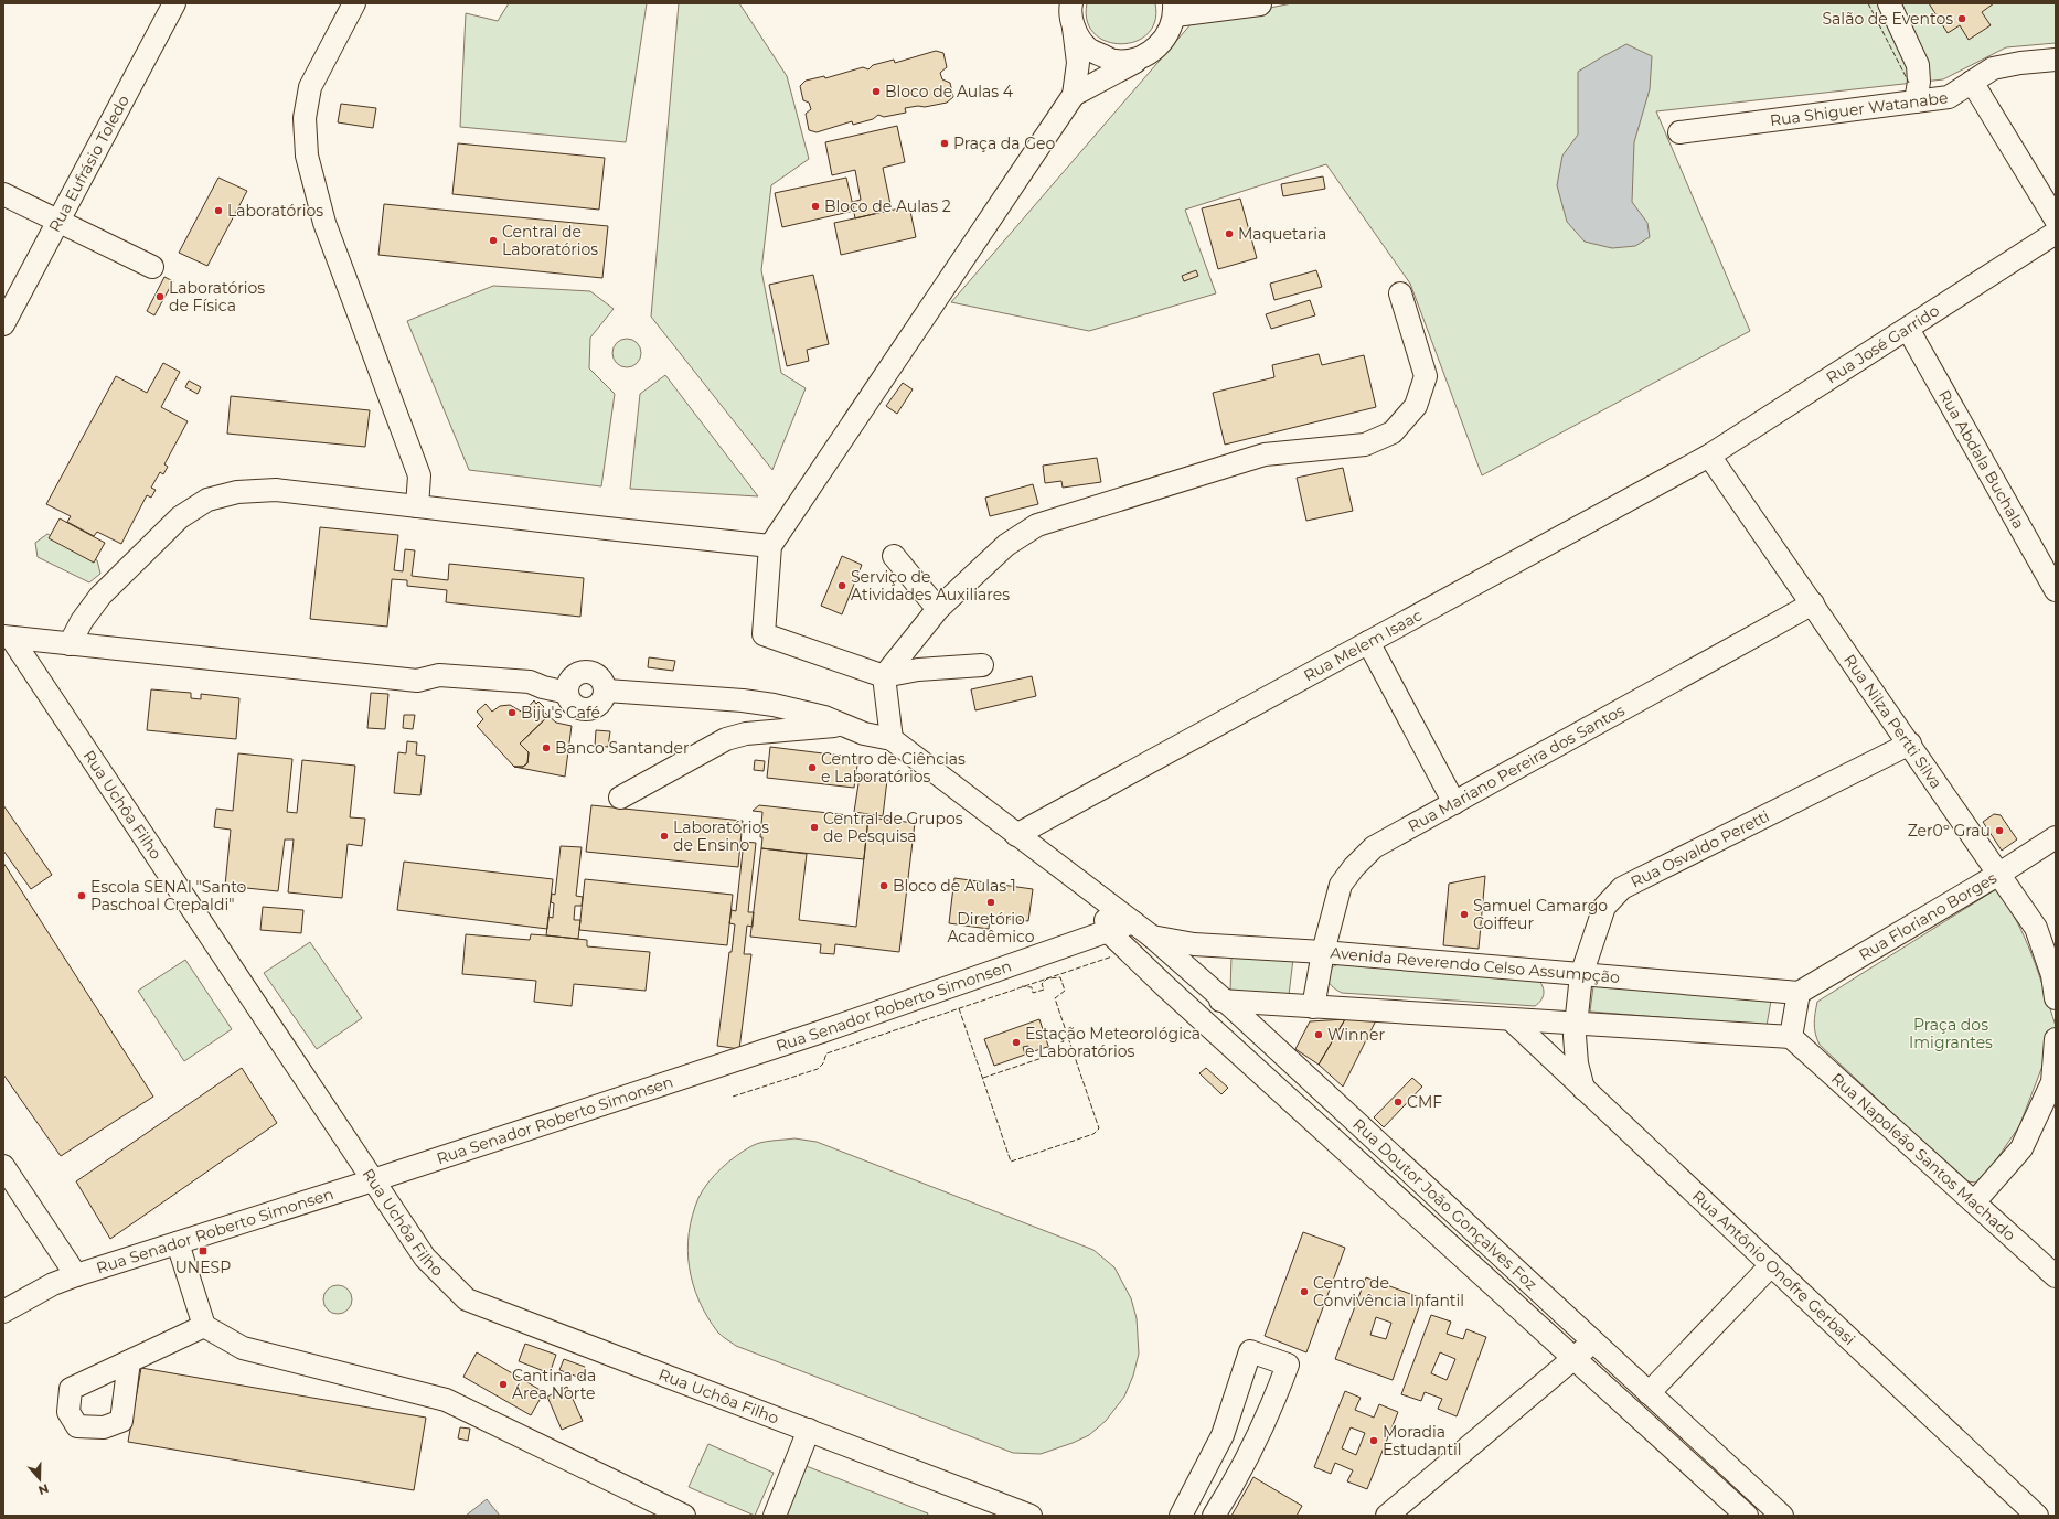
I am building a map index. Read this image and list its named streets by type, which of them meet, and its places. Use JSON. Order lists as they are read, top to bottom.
{
  "streets": {
    "street": [
      "Rua Shiguer Watanabe",
      "Rua Eufrásio Toledo",
      "Rua José Garrido",
      "Rua Abdala Buchala",
      "Rua Melem Isaac",
      "Rua Nilza Pertti Silva",
      "Rua Mariano Pereira dos Santos",
      "Rua Uchôa Filho",
      "Rua Osvaldo Peretti",
      "Rua Floriano Borges",
      "Avenida Reverendo Celso Assumpção",
      "Rua Senador Roberto Simonsen",
      "Rua Napoleão Santos Machado",
      "Rua Doutor João Gonçalves Foz",
      "Rua Antônio Onofre Gerbasi"
    ]
  },
  "crossings": [
    ["Rua José Garrido", "Rua Abdala Buchala"],
    ["Rua José Garrido", "Rua Melem Isaac"],
    ["Rua José Garrido", "Rua Nilza Pertti Silva"],
    ["Rua Melem Isaac", "Rua Nilza Pertti Silva"],
    ["Rua Melem Isaac", "Rua Doutor João Gonçalves Foz"],
    ["Rua Nilza Pertti Silva", "Rua Mariano Pereira dos Santos"],
    ["Rua Nilza Pertti Silva", "Rua Osvaldo Peretti"],
    ["Rua Nilza Pertti Silva", "Rua Floriano Borges"],
    ["Rua Mariano Pereira dos Santos", "Avenida Reverendo Celso Assumpção"],
    ["Rua Uchôa Filho", "Rua Senador Roberto Simonsen"],
    ["Rua Osvaldo Peretti", "Avenida Reverendo Celso Assumpção"],
    ["Rua Osvaldo Peretti", "Rua Antônio Onofre Gerbasi"],
    ["Rua Floriano Borges", "Avenida Reverendo Celso Assumpção"],
    ["Avenida Reverendo Celso Assumpção", "Rua Doutor João Gonçalves Foz"],
    ["Rua Senador Roberto Simonsen", "Rua Doutor João Gonçalves Foz"]
  ],
  "parks": ["Praça dos Imigrantes"],
  "places": {
    "other": [
      "Salão de Eventos",
      "Bloco de Aulas 4",
      "Praça da Geo",
      "Bloco de Aulas 2",
      "Laboratórios",
      "Maquetaria",
      "Central de Laboratórios",
      "Laboratórios de Física",
      "Serviço de Atividades Auxiliares",
      "Biju's Café",
      "Banco Santander",
      "Centro de Ciências e Laboratórios",
      "Central de Grupos de Pesquisa",
      "Zer0º Grau",
      "Laboratórios de Ensino",
      "Bloco de Aulas 1",
      "Escola SENAI \"Santo Paschoal Crepaldi\"",
      "Diretório Acadêmico",
      "Samuel Camargo Coiffeur",
      "Winner",
      "Estação Meteorológica e Laboratórios",
      "CMF",
      "Centro de Convivência Infantil",
      "Cantina da Área Norte",
      "Moradia Estudantil"
    ],
    "transit": ["UNESP"]
  },
  "north": "bottom"
}
